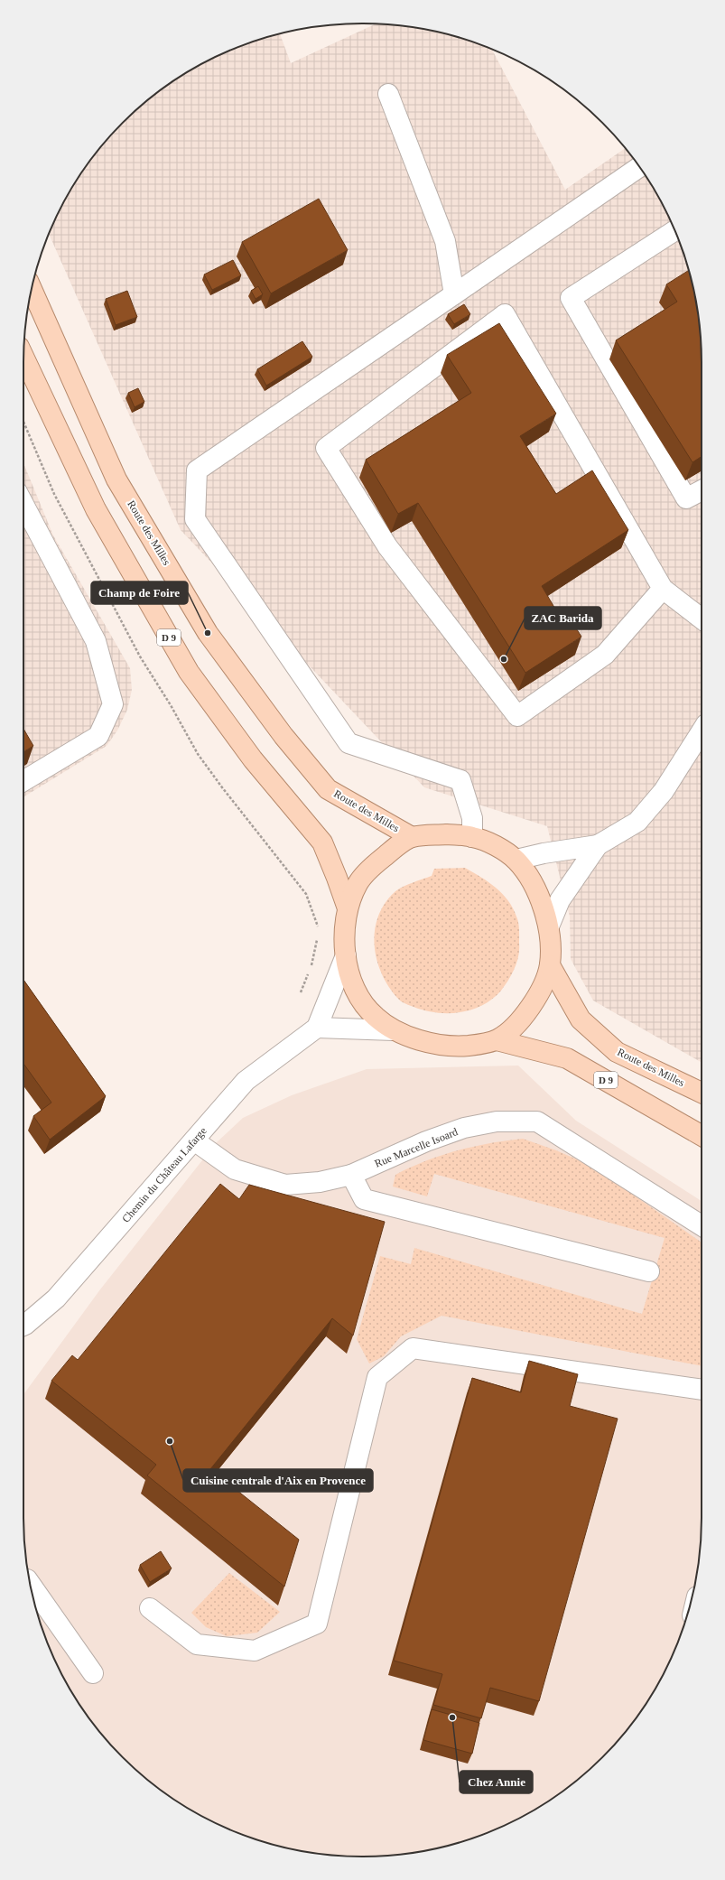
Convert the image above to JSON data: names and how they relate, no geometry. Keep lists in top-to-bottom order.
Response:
{
  "streets": {
    "main road": ["Route des Milles", "D 9"],
    "street": ["Rue Marcelle Isoard", "Chemin du Château Lafarge"]
  },
  "crossings": [
    ["Rue Marcelle Isoard", "Chemin du Château Lafarge"]
  ],
  "places": [
    "Champ de Foire",
    "ZAC Barida",
    "Cuisine centrale d'Aix en Provence",
    "Chez Annie"
  ]
}
